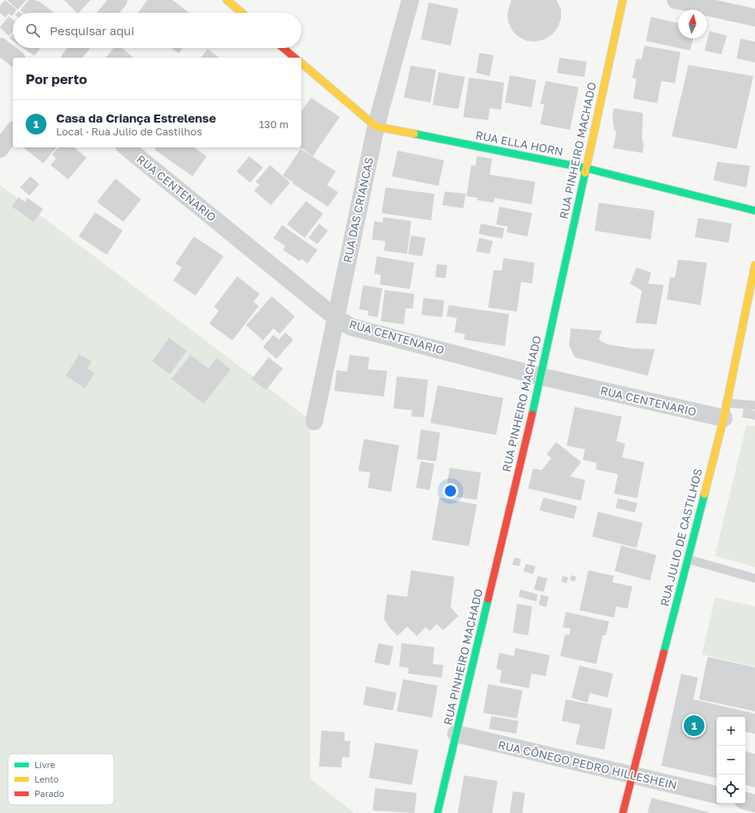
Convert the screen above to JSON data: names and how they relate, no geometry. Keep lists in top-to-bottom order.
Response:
{
  "streets": {
    "street": [
      "RUA ELLA HORN",
      "RUA PINHEIRO MACHADO",
      "RUA CENTENARIO",
      "RUA DAS CRIANCAS",
      "RUA JULIO DE CASTILHOS",
      "RUA CÔNEGO PEDRO HILLESHEIN"
    ]
  },
  "crossings": [
    ["RUA ELLA HORN", "RUA PINHEIRO MACHADO"],
    ["RUA ELLA HORN", "RUA DAS CRIANCAS"],
    ["RUA PINHEIRO MACHADO", "RUA CENTENARIO"],
    ["RUA PINHEIRO MACHADO", "RUA CÔNEGO PEDRO HILLESHEIN"],
    ["RUA CENTENARIO", "RUA DAS CRIANCAS"],
    ["RUA CENTENARIO", "RUA JULIO DE CASTILHOS"],
    ["RUA JULIO DE CASTILHOS", "RUA CÔNEGO PEDRO HILLESHEIN"]
  ],
  "legend": ["Livre", "Lento", "Parado"],
  "north": "top",
  "page": {
    "search": "Pesquisar aqui",
    "heading": "Por perto",
    "list": [
      {
        "mark": "1",
        "name": "Casa da Criança Estrelense",
        "note": "Local · Rua Julio de Castilhos",
        "value": "130 m"
      }
    ],
    "pins": "1",
    "map_buttons": ["+", "−"]
  }
}
